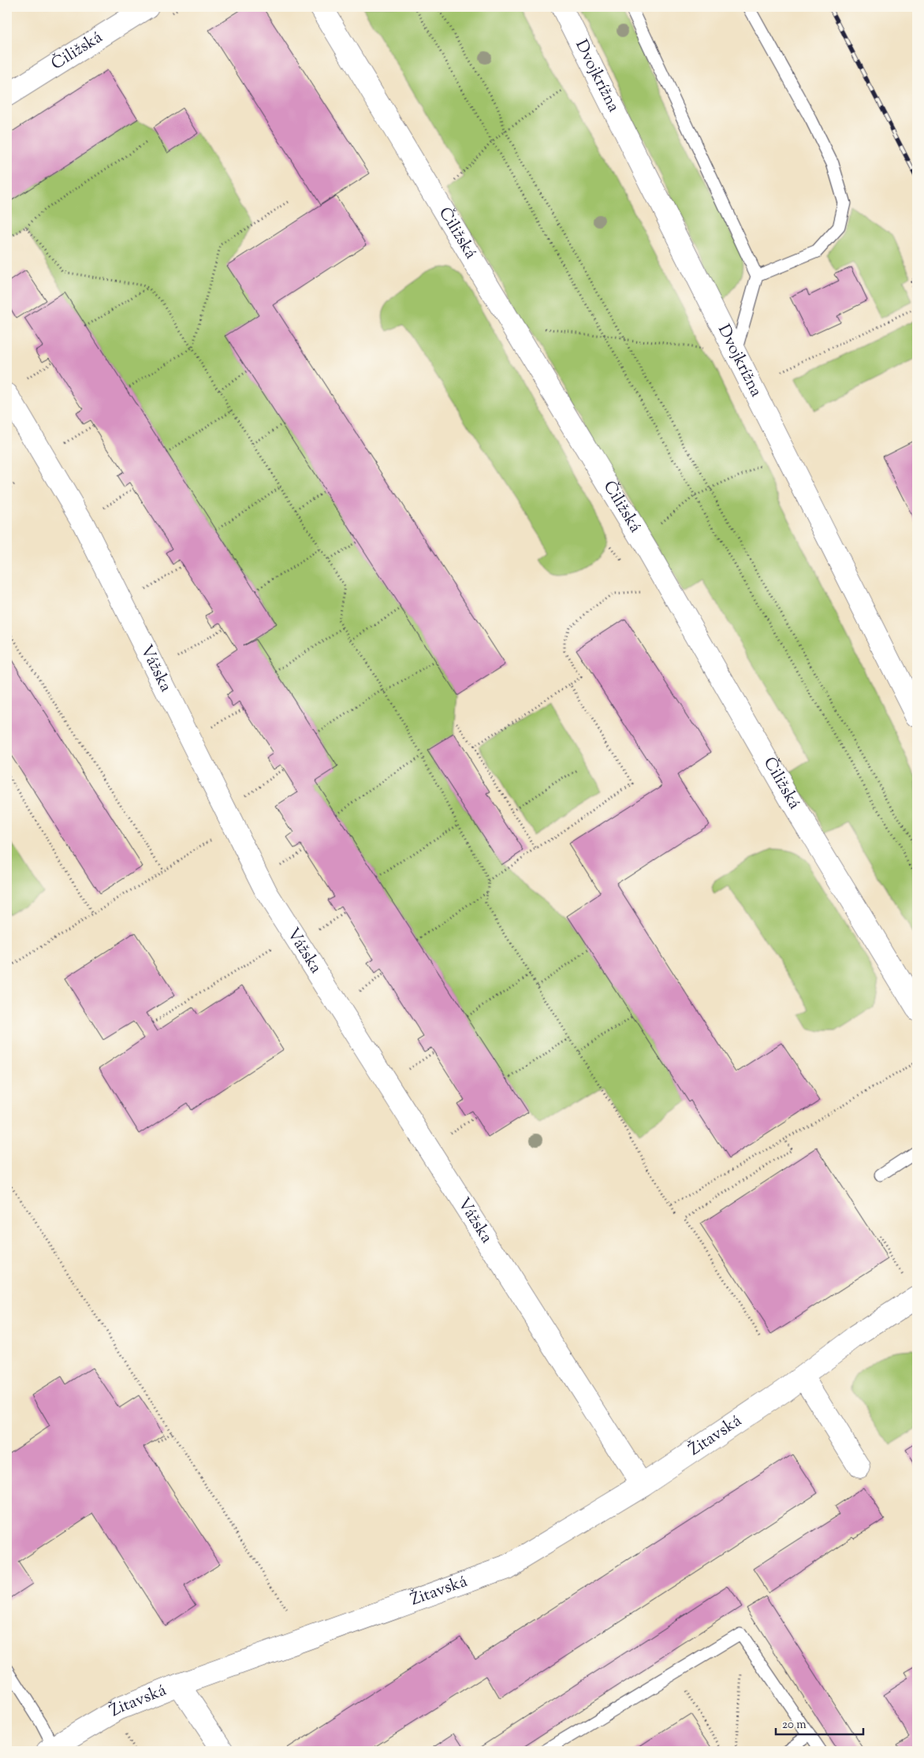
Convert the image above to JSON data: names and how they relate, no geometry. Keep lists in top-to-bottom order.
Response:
{
  "streets": {
    "street": [
      "Čiližská",
      "Dvojkrížna",
      "Vážska",
      "Žitavská"
    ]
  },
  "crossings": [
    ["Vážska", "Žitavská"]
  ],
  "scale_bar": "20 m"
}
